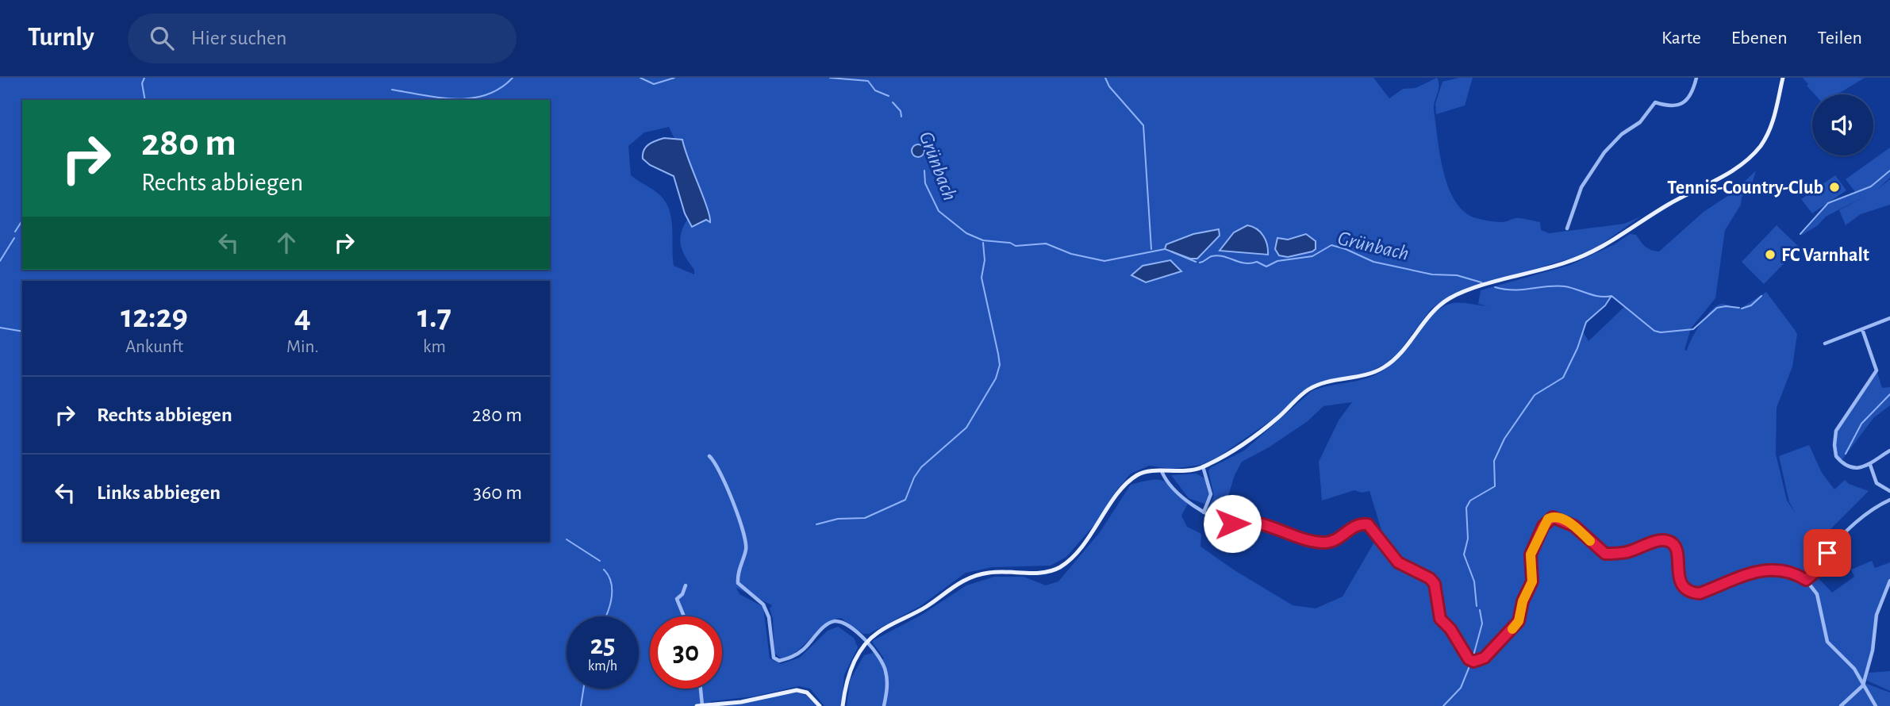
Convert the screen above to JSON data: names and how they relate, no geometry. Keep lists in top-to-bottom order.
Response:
{
  "water": ["Grünbach"],
  "places": ["Tennis-Country-Club", "FC Varnhalt"],
  "page": {
    "header": "Turnly",
    "search": "Hier suchen",
    "nav": ["Karte", "Ebenen", "Teilen"],
    "turn": ["280 m", "Rechts abbiegen"],
    "eta": [
      "12:29",
      "Ankunft",
      "4",
      "Min.",
      "1.7",
      "km"
    ],
    "list": [
      {
        "name": "Rechts abbiegen",
        "value": "280 m"
      },
      {
        "name": "Links abbiegen",
        "value": "360 m"
      }
    ],
    "speed": "25 km/h",
    "limit": "30"
  }
}
